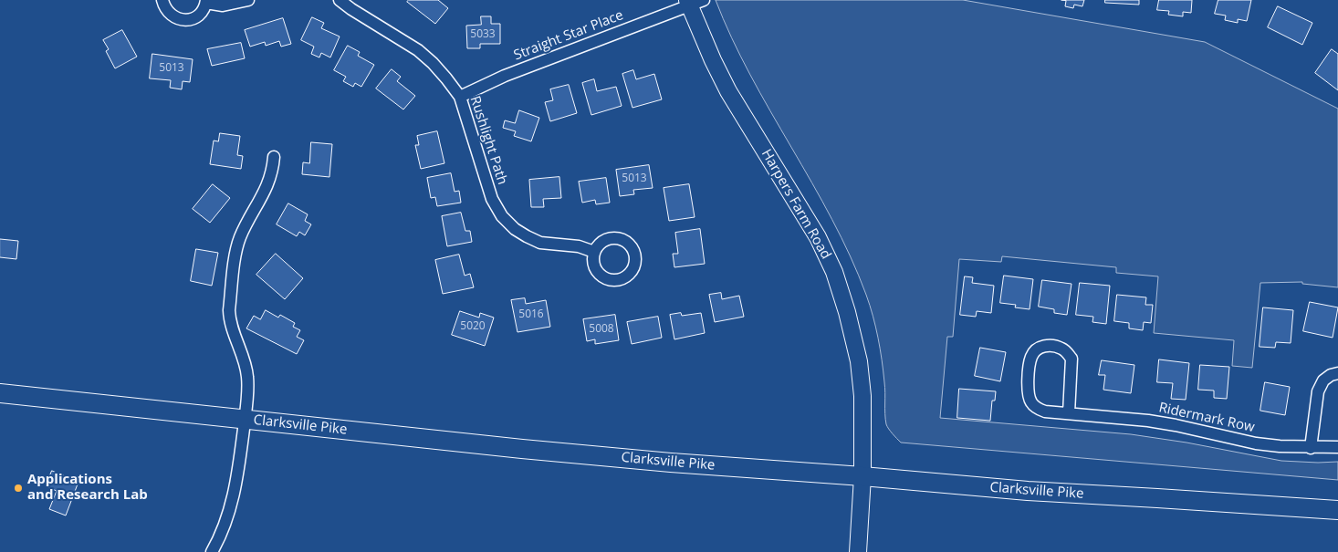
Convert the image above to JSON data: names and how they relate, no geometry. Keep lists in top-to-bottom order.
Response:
{
  "streets": {
    "main road": ["Harpers Farm Road", "Clarksville Pike"],
    "street": ["Straight Star Place", "Rushlight Path", "Ridermark Row"]
  },
  "crossings": [
    ["Straight Star Place", "Rushlight Path"],
    ["Straight Star Place", "Harpers Farm Road"],
    ["Harpers Farm Road", "Clarksville Pike"]
  ],
  "places": ["Applications and Research Lab"],
  "house_numbers": [
    "5033",
    "5013",
    "5013",
    "5016",
    "5020",
    "5008"
  ]
}
